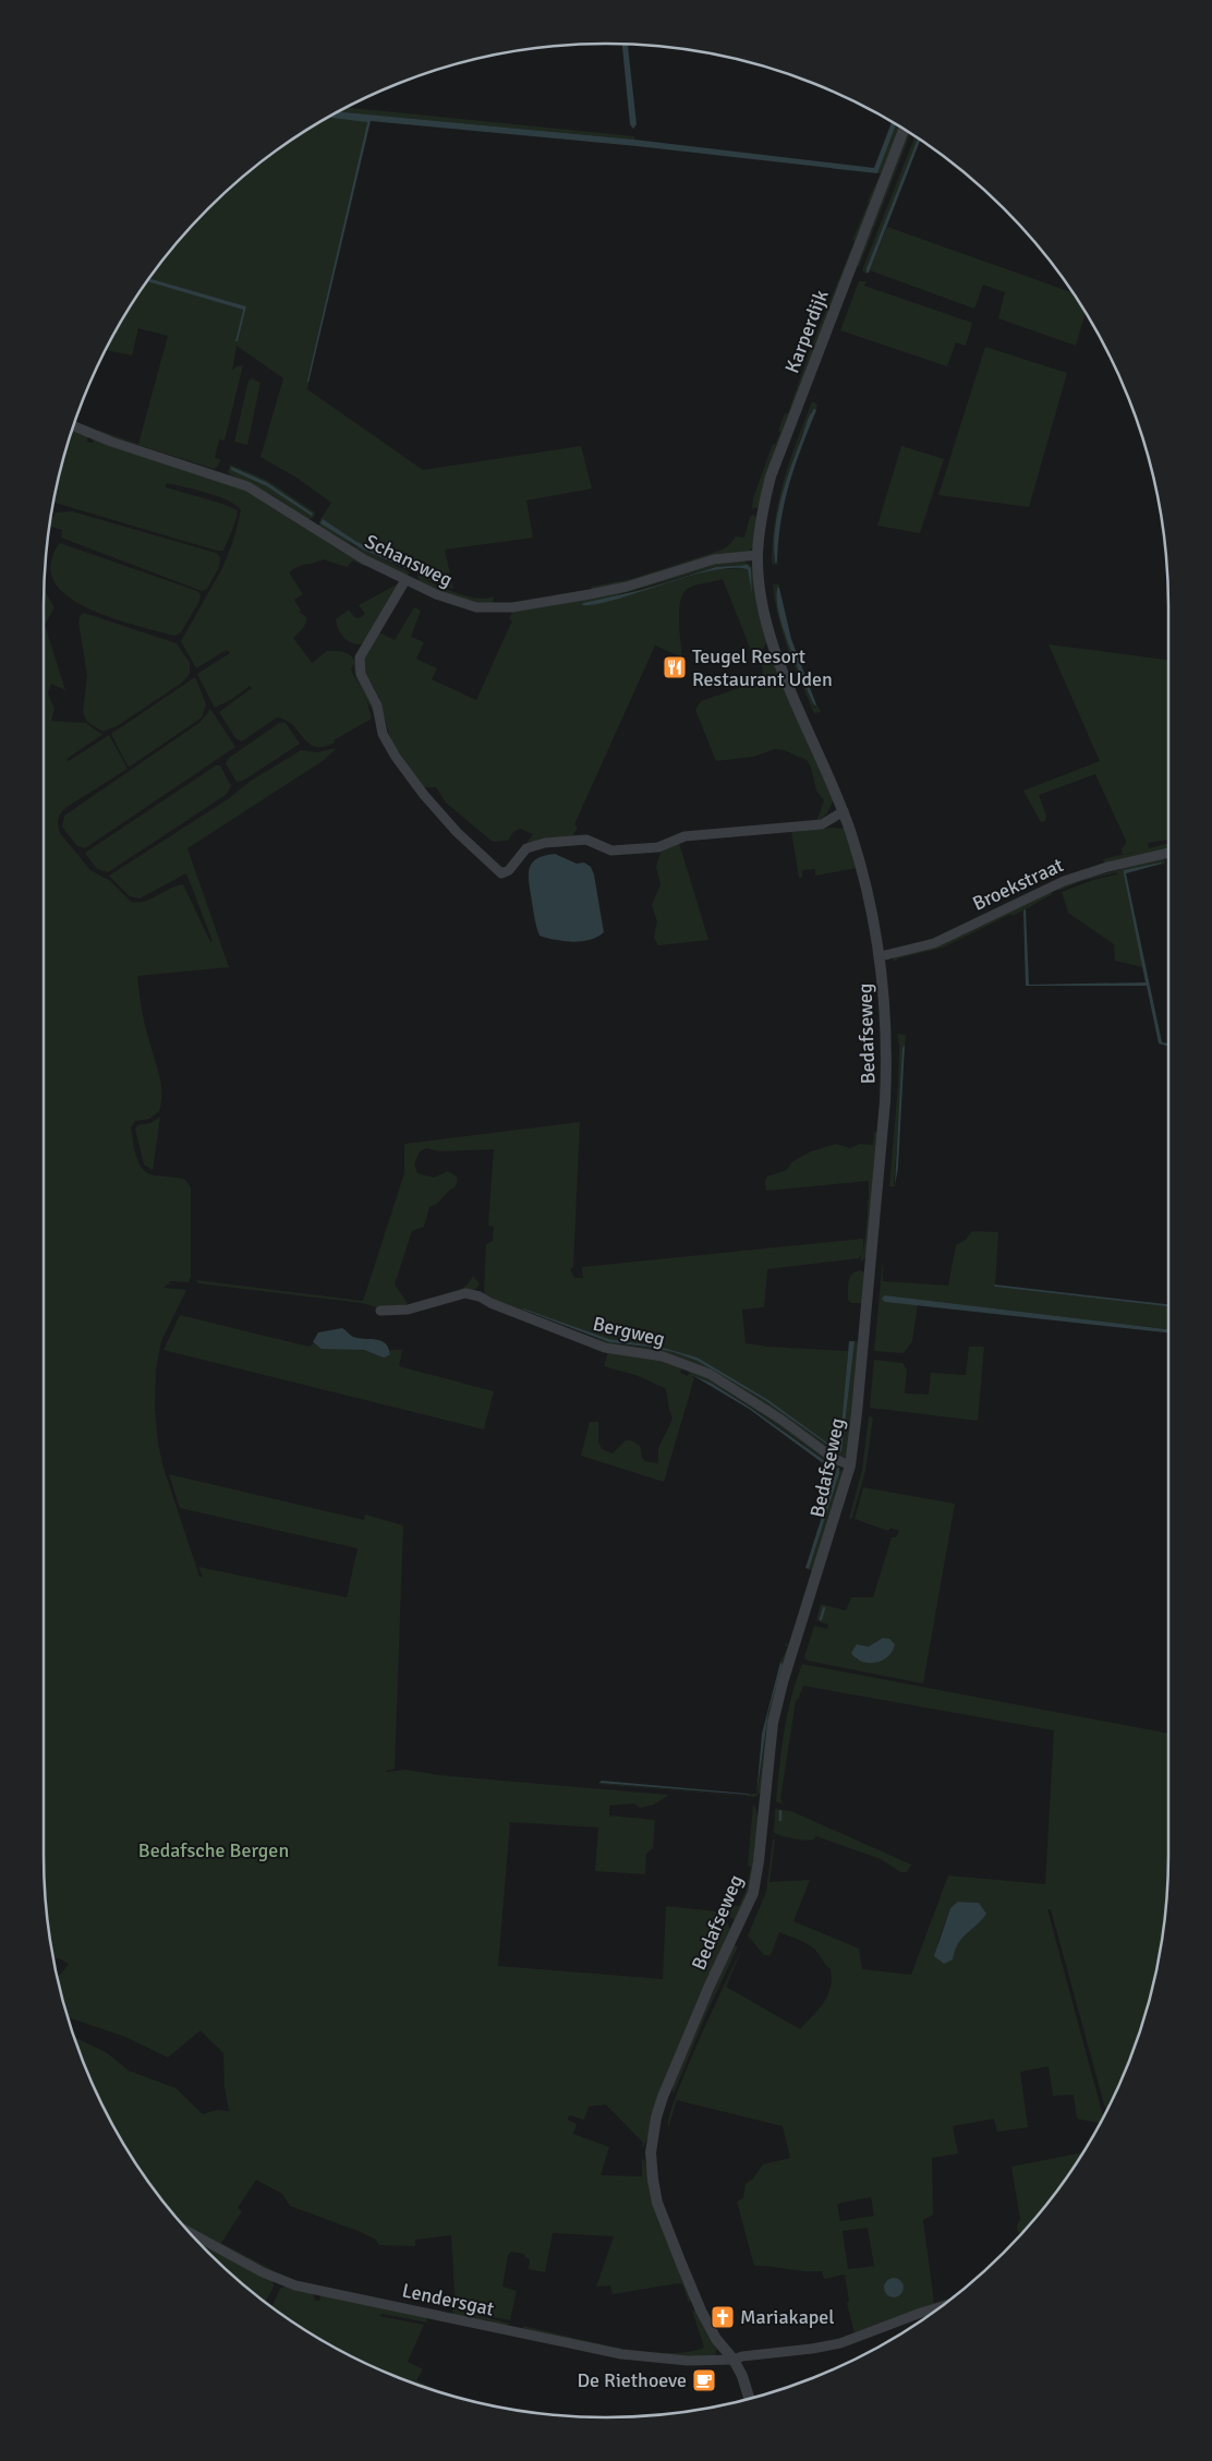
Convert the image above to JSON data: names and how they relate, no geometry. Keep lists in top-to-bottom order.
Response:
{
  "streets": {
    "street": [
      "Karperdijk",
      "Schansweg",
      "Broekstraat",
      "Bedafseweg",
      "Bergweg",
      "Lendersgat"
    ]
  },
  "crossings": [
    ["Karperdijk", "Schansweg"],
    ["Karperdijk", "Bedafseweg"],
    ["Schansweg", "Bedafseweg"],
    ["Broekstraat", "Bedafseweg"],
    ["Bedafseweg", "Bergweg"],
    ["Bedafseweg", "Lendersgat"]
  ],
  "parks": ["Bedafsche Bergen"],
  "places": {
    "restaurant": ["Teugel Resort Restaurant Uden"],
    "church": ["Mariakapel"],
    "cafe": ["De Riethoeve"]
  }
}
